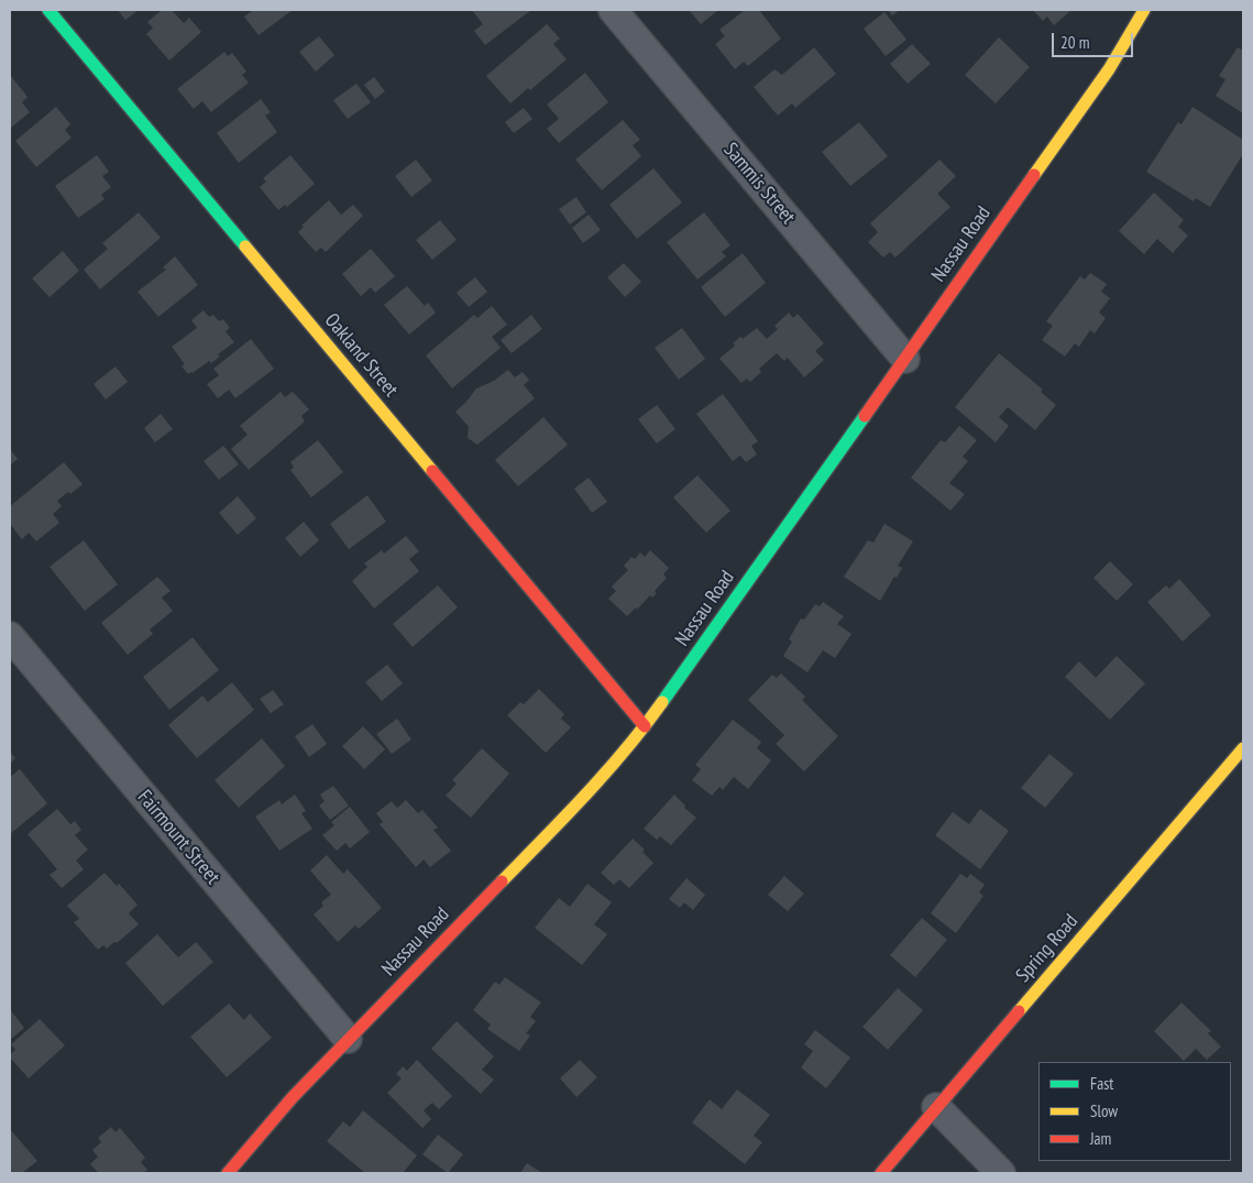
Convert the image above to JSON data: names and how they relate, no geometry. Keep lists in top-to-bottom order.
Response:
{
  "streets": {
    "street": [
      "Sammis Street",
      "Nassau Road",
      "Oakland Street",
      "Fairmount Street",
      "Spring Road"
    ]
  },
  "crossings": [
    ["Sammis Street", "Nassau Road"],
    ["Nassau Road", "Oakland Street"],
    ["Nassau Road", "Fairmount Street"]
  ],
  "legend": ["Fast", "Slow", "Jam"],
  "scale_bar": "20 m"
}
